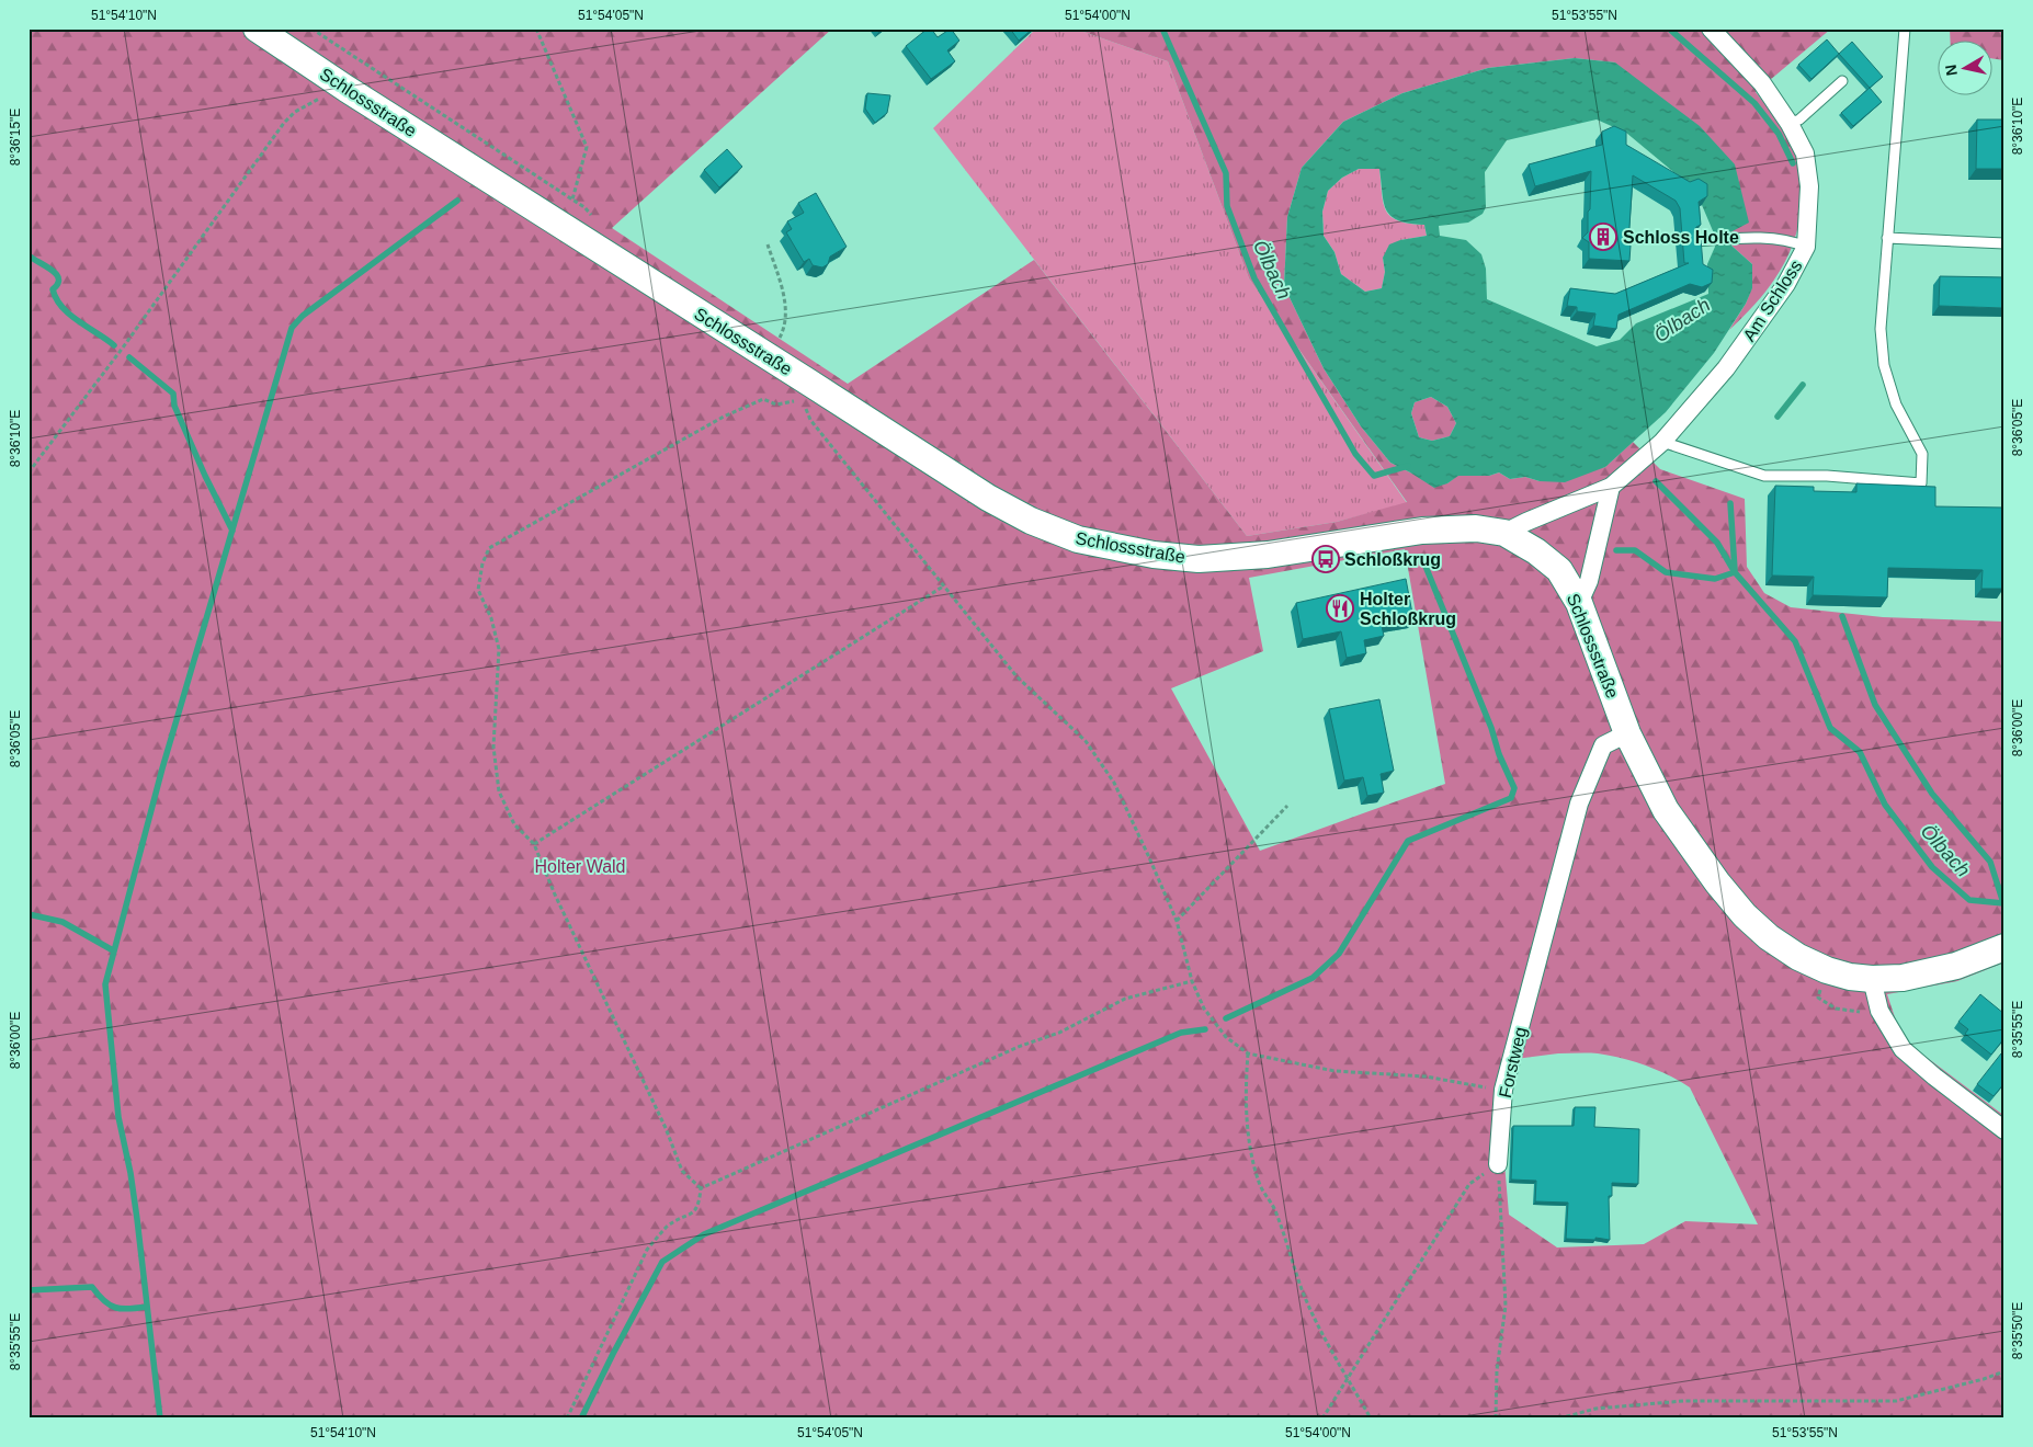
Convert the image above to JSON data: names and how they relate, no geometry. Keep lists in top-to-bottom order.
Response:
{
  "streets": {
    "main road": ["Schlossstraße"],
    "street": ["Am Schloss", "Forstweg"]
  },
  "crossings": [
    ["Schlossstraße", "Am Schloss"],
    ["Schlossstraße", "Forstweg"]
  ],
  "water": ["Ölbach"],
  "parks": ["Holter Wald"],
  "places": {
    "building": ["Schloss Holte"],
    "bus stop": ["Schloßkrug"],
    "restaurant": ["Holter Schloßkrug"]
  },
  "north": "left",
  "coordinates": [
    "51°54'10\"N",
    "51°54'05\"N",
    "51°54'00\"N",
    "51°53'55\"N",
    "8°36'10\"E",
    "8°36'15\"E",
    "8°36'05\"E",
    "8°36'00\"E",
    "8°35'55\"E",
    "8°35'50\"E"
  ]
}
